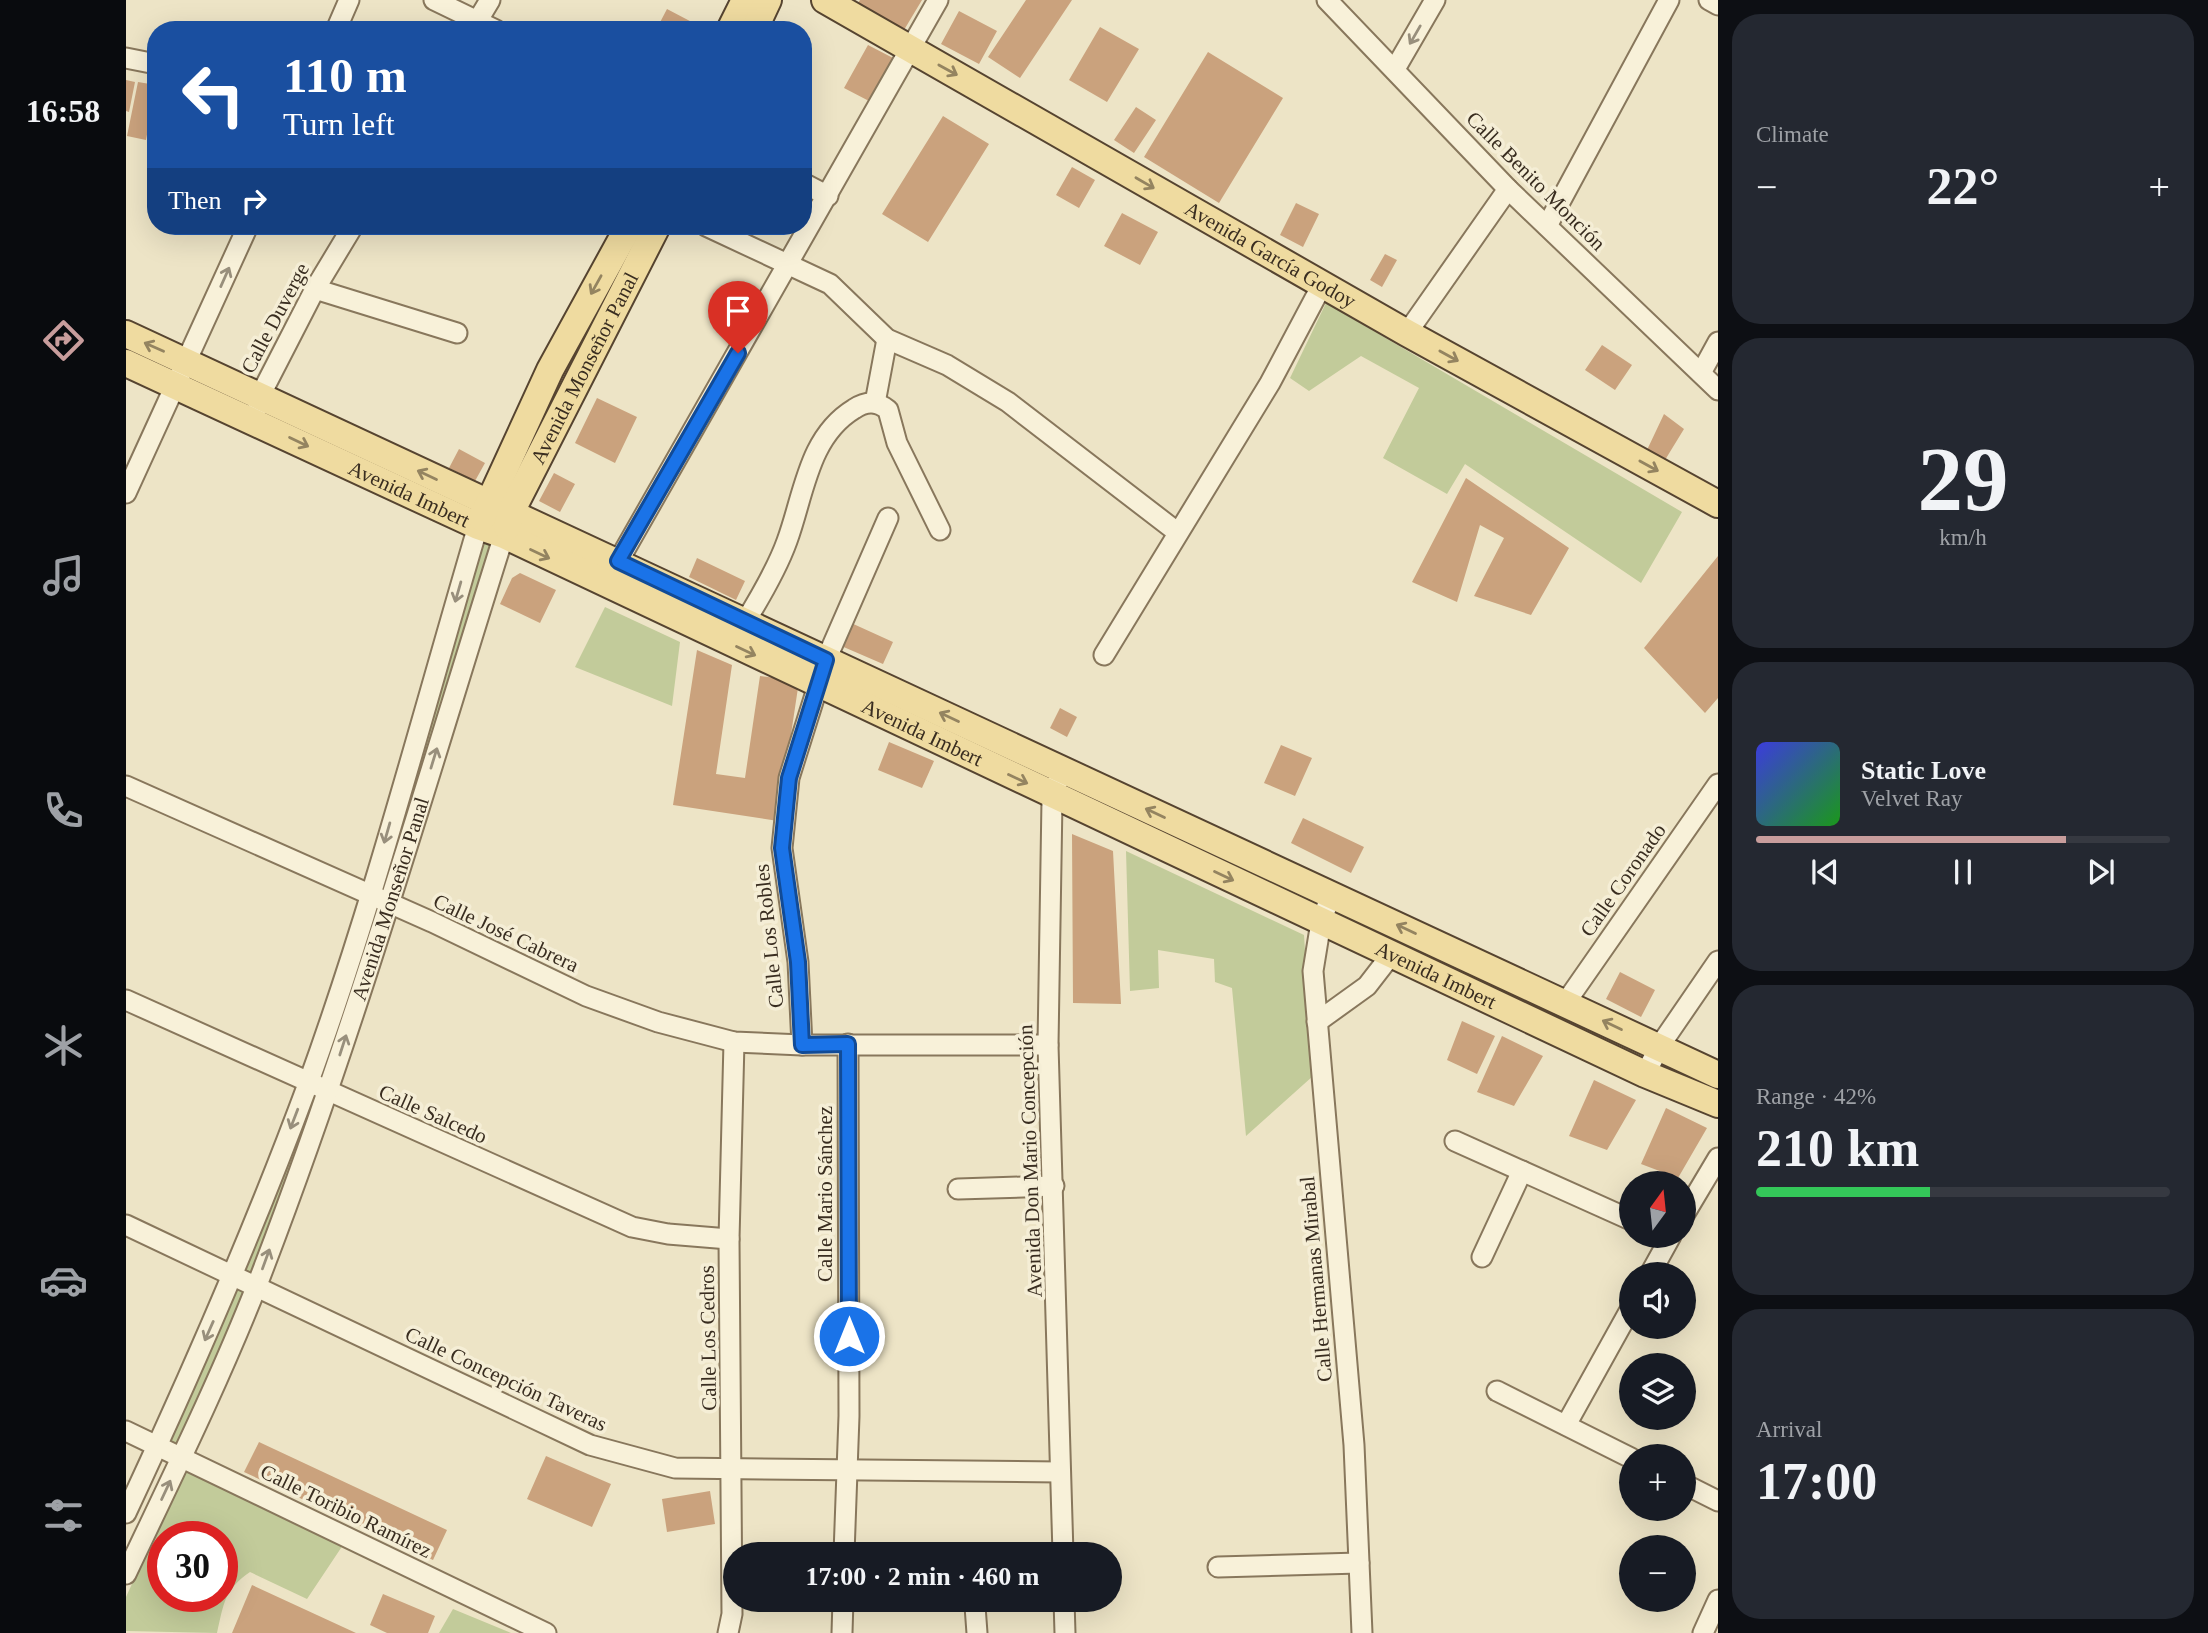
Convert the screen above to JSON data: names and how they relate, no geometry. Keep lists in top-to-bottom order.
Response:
{
  "streets": {
    "main road": ["Avenida García Godoy", "Avenida Monseñor Panal", "Avenida Imbert"],
    "street": [
      "Calle Benito Monción",
      "Calle Duverge",
      "Calle Coronado",
      "Calle José Cabrera",
      "Calle Los Robles",
      "Calle Salcedo",
      "Avenida Don Mario Concepción",
      "Calle Mario Sánchez",
      "Calle Hermanas Mirabal",
      "Calle Los Cedros",
      "Calle Concepción Taveras",
      "Calle Toribio Ramírez"
    ]
  },
  "crossings": [
    ["Calle Duverge", "Avenida Imbert"],
    ["Avenida Monseñor Panal", "Avenida Imbert"],
    ["Avenida Monseñor Panal", "Calle José Cabrera"],
    ["Avenida Monseñor Panal", "Calle Salcedo"],
    ["Avenida Monseñor Panal", "Calle Concepción Taveras"],
    ["Avenida Monseñor Panal", "Calle Toribio Ramírez"],
    ["Avenida Imbert", "Calle Coronado"],
    ["Avenida Imbert", "Calle Los Robles"],
    ["Avenida Imbert", "Avenida Don Mario Concepción"],
    ["Avenida Imbert", "Calle Hermanas Mirabal"],
    ["Calle José Cabrera", "Calle Los Robles"],
    ["Calle José Cabrera", "Avenida Don Mario Concepción"],
    ["Calle José Cabrera", "Calle Mario Sánchez"],
    ["Calle José Cabrera", "Calle Los Cedros"],
    ["Calle Salcedo", "Calle Los Cedros"],
    ["Avenida Don Mario Concepción", "Calle Concepción Taveras"],
    ["Calle Mario Sánchez", "Calle Concepción Taveras"],
    ["Calle Los Cedros", "Calle Concepción Taveras"]
  ],
  "one_way": ["Avenida García Godoy"],
  "north": "top",
  "page": {
    "tabs": "16:58",
    "tile": [
      "Climate",
      ["29", "km/h"],
      ["Range · 42%", "210 km"],
      ["Arrival", "17:00"]
    ],
    "turn": ["110 m", "Turn left"],
    "heat": ["−", "22°", "+"],
    "then": "Then",
    "song": ["Static Love", "Velvet Ray"],
    "map_buttons": ["+", "−"],
    "limit": "30",
    "trip": "17:00 · 2 min · 460 m"
  }
}
